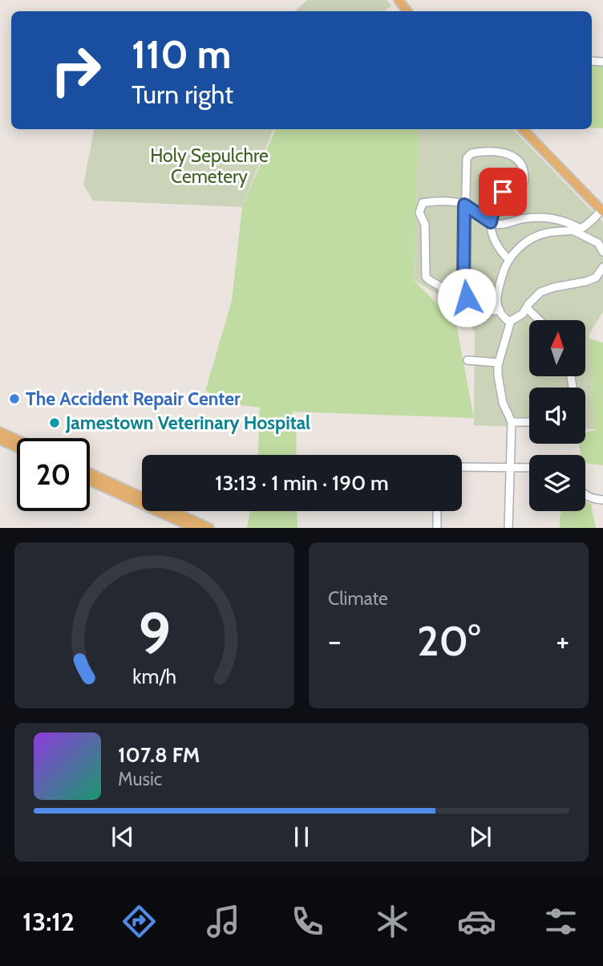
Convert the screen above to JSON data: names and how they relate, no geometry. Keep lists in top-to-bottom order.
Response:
{
  "parks": ["Holy Sepulchre Cemetery"],
  "places": ["The Accident Repair Center", "Jamestown Veterinary Hospital"],
  "north": "top",
  "page": {
    "turn": ["110 m", "Turn right"],
    "limit": "20",
    "trip": "13:13 · 1 min · 190 m",
    "tile": "Climate",
    "heat": ["−", "20°", "+"],
    "song": ["107.8 FM", "Music"],
    "tabs": "13:12",
    "gauge": ["9", "km/h"]
  }
}
